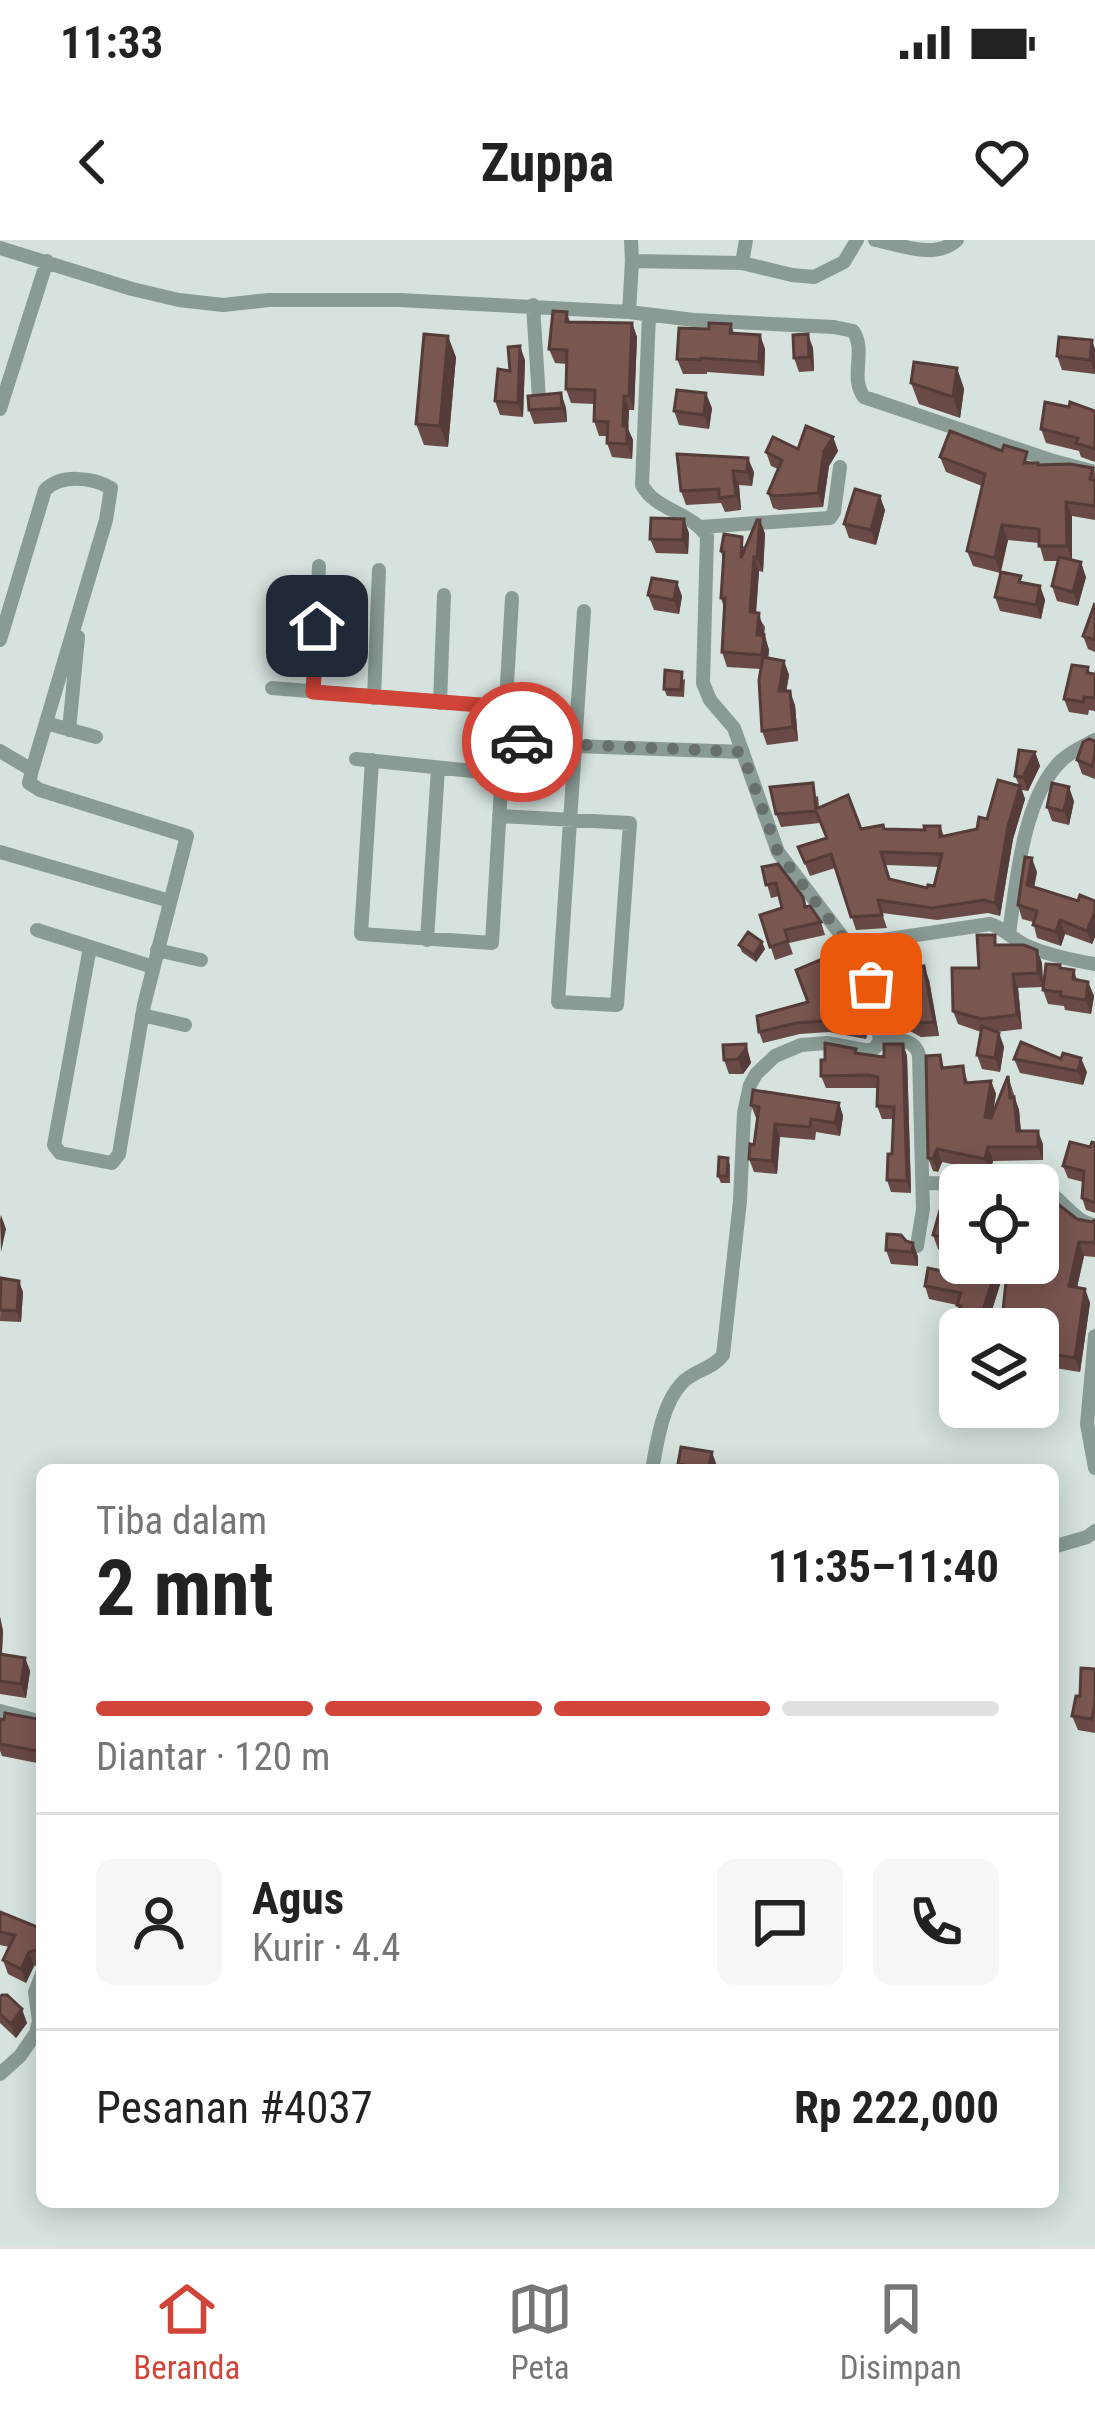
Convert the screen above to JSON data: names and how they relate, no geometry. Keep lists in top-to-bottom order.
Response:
{
  "page": {
    "status": "11:33",
    "header": "Zuppa",
    "heading": ["2 mnt", "Tiba dalam", "11:35–11:40"],
    "panel": [
      "Agus",
      "Kurir · 4.4",
      "Pesanan #4037",
      "Rp 222,000"
    ],
    "bar": "Diantar · 120 m",
    "tabs": ["Beranda", "Peta", "Disimpan"]
  }
}
